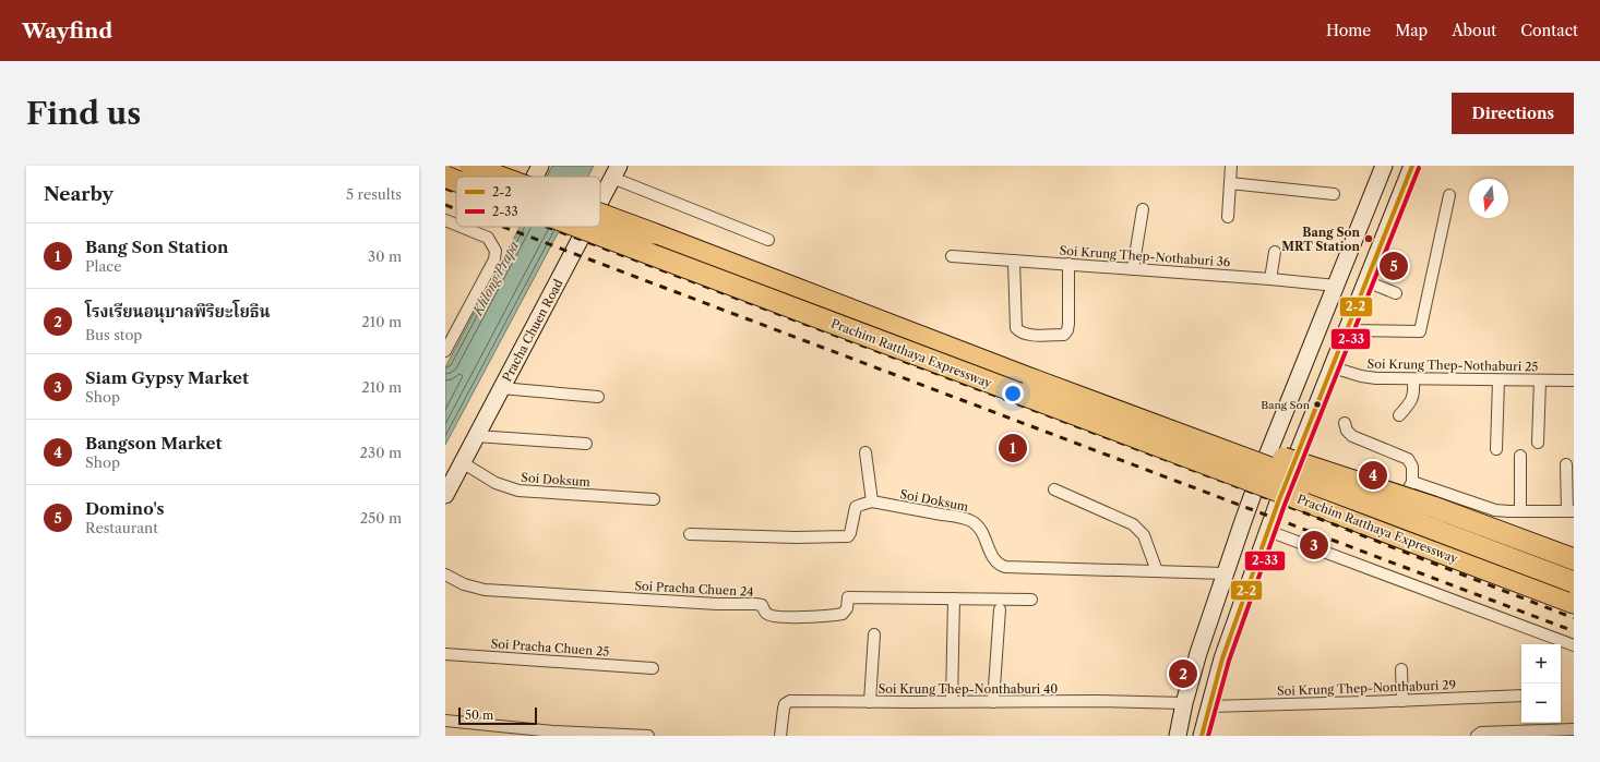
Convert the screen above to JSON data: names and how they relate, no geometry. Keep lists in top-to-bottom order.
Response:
{
  "streets": {
    "highway": ["Prachim Ratthaya Expressway"],
    "main road": ["Pracha Chuen Road"],
    "street": [
      "Soi Krung Thep-Nothaburi 36",
      "Soi Krung Thep-Nothaburi 25",
      "Soi Doksum",
      "Soi Pracha Chuen 24",
      "Soi Pracha Chuen 25",
      "Soi Krung Thep-Nonthaburi 29",
      "Soi Krung Thep-Nonthaburi 40"
    ]
  },
  "crossings": [
    ["Pracha Chuen Road", "Soi Doksum"]
  ],
  "water": ["Khlong Prapa"],
  "places": ["Bang Son MRT Station", "Bang Son"],
  "lines": ["transit line 2-2", "transit line 2-33"],
  "legend": ["2-2", "2-33"],
  "scale_bar": "50 m",
  "north": "bottom",
  "page": {
    "header": "Wayfind",
    "nav": [
      "Home",
      "Map",
      "About",
      "Contact"
    ],
    "buttons": "Directions",
    "title": "Find us",
    "heading": ["Nearby", "5 results"],
    "list": [
      {
        "mark": "1",
        "name": "Bang Son Station",
        "note": "Place",
        "value": "30 m"
      },
      {
        "mark": "2",
        "name": "โรงเรียนอนุบาลพิริยะโยธิน",
        "note": "Bus stop",
        "value": "210 m"
      },
      {
        "mark": "3",
        "name": "Siam Gypsy Market",
        "note": "Shop",
        "value": "210 m"
      },
      {
        "mark": "4",
        "name": "Bangson Market",
        "note": "Shop",
        "value": "230 m"
      },
      {
        "mark": "5",
        "name": "Domino's",
        "note": "Restaurant",
        "value": "250 m"
      }
    ],
    "pins": [
      "5",
      "1",
      "4",
      "3",
      "2"
    ],
    "map_buttons": ["+", "−"],
    "scale": "50 m"
  }
}
